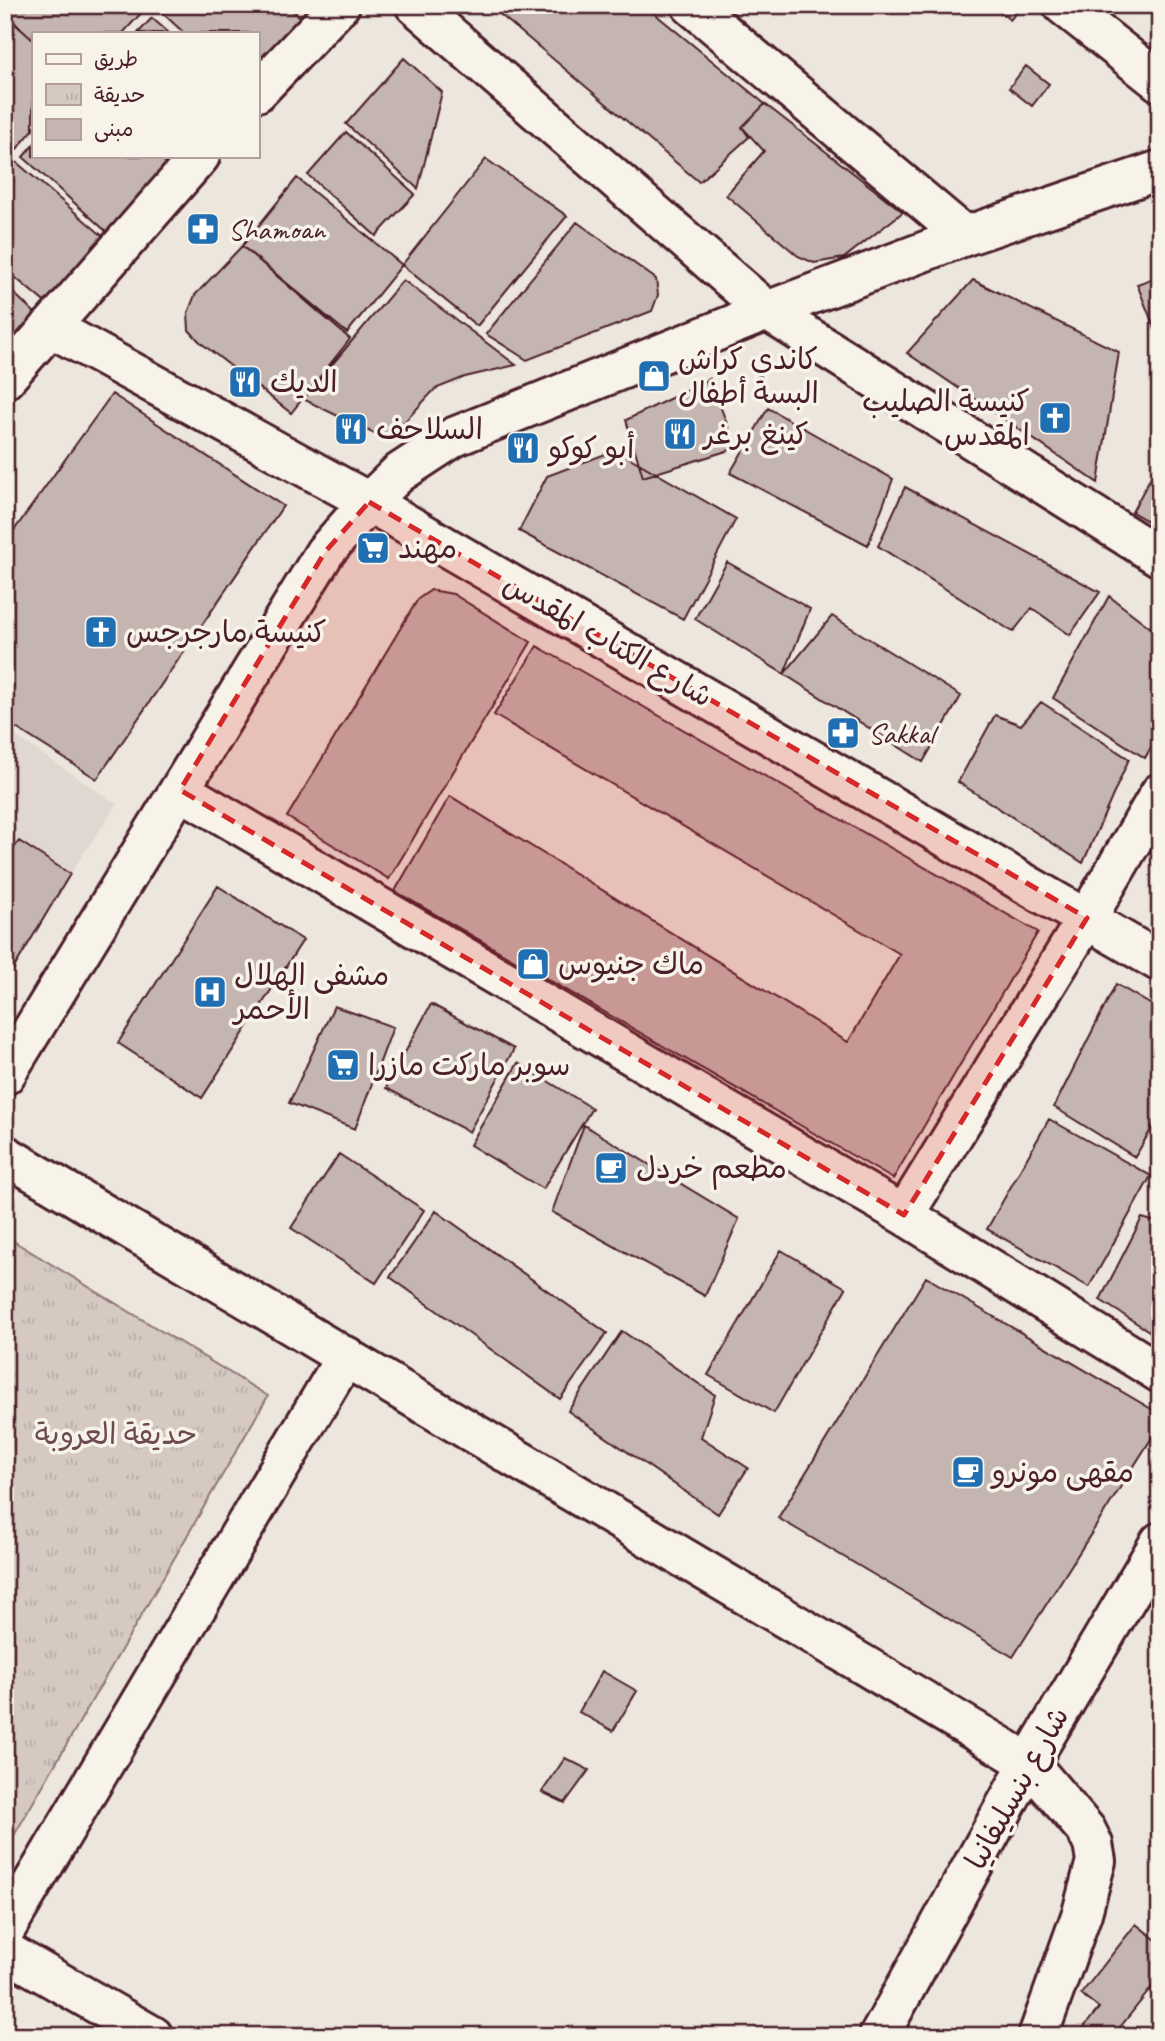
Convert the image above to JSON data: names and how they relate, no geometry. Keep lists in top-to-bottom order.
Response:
{
  "streets": {
    "street": ["شارع الكتاب المقدس", "شارع بنسليفانيا"]
  },
  "parks": ["حديقة العروبة"],
  "places": {
    "pharmacy": ["Shamoan", "Sakkal"],
    "shop": ["كاندي كراش البسة أطفال", "ماك جنيوس"],
    "restaurant": [
      "الديك",
      "السلاحف",
      "كينغ برغر",
      "أبو كوكو"
    ],
    "church": ["كنيسة الصليب المقدس", "كنيسة مارجرجس"],
    "supermarket": ["مهند", "سوبر ماركت مازرا"],
    "hospital": ["مشفى الهلال الأحمر"],
    "cafe": ["مطعم خردل", "مقهى مونرو"]
  },
  "legend": ["طريق", "حديقة", "مبنى"]
}
